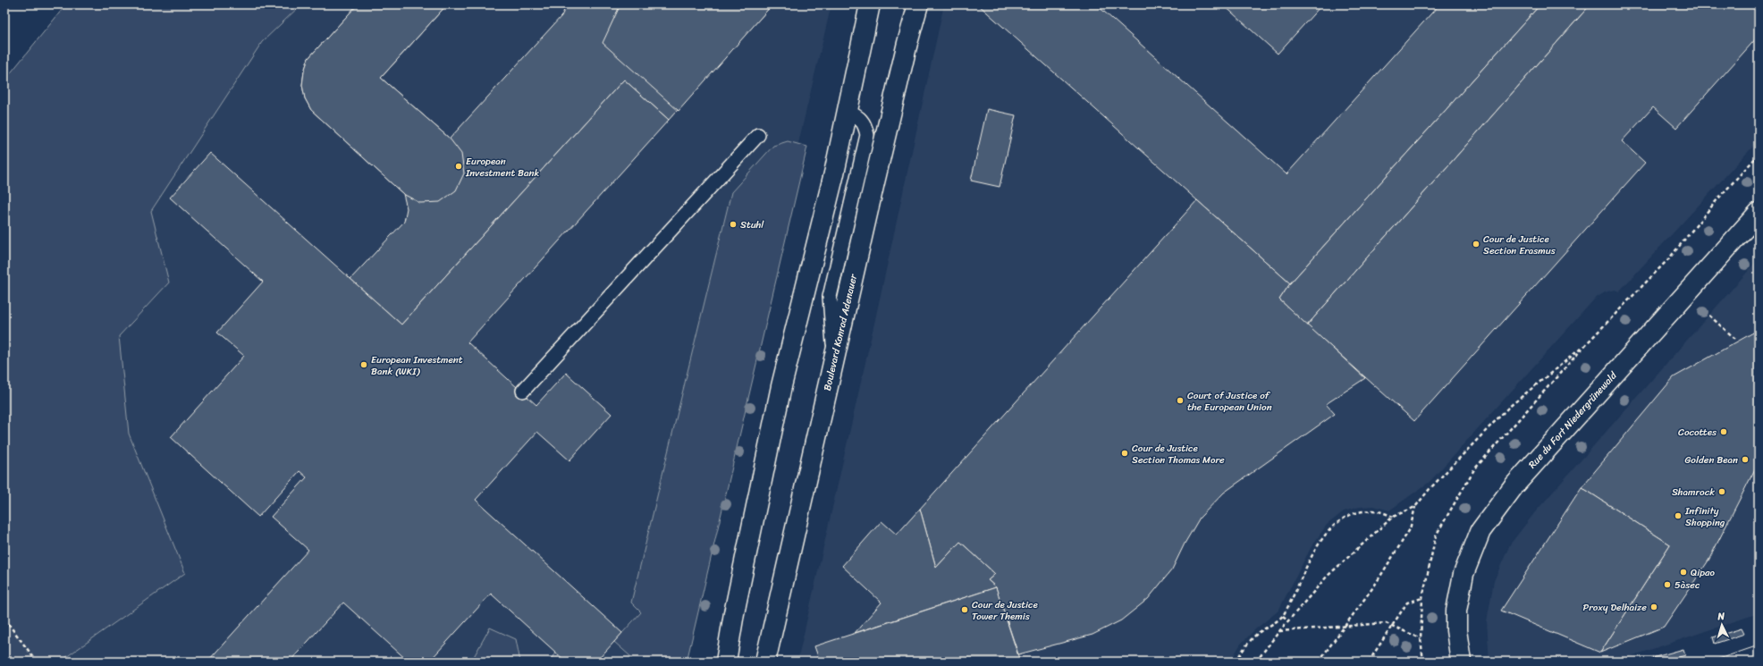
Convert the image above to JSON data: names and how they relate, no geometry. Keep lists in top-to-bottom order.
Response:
{
  "streets": {
    "main road": ["Boulevard Konrad Adenauer", "Rue du Fort Niedergrünewald"]
  },
  "places": [
    "European Investment Bank",
    "Stuhl",
    "Cour de Justice Section Erasmus",
    "European Investment Bank (WKI)",
    "Court of Justice of the European Union",
    "Cocottes",
    "Cour de Justice Section Thomas More",
    "Golden Bean",
    "Shamrock",
    "Infinity Shopping",
    "Qipao",
    "5àsec",
    "Proxy Delhaize",
    "Cour de Justice Tower Themis"
  ],
  "north": "top"
}
